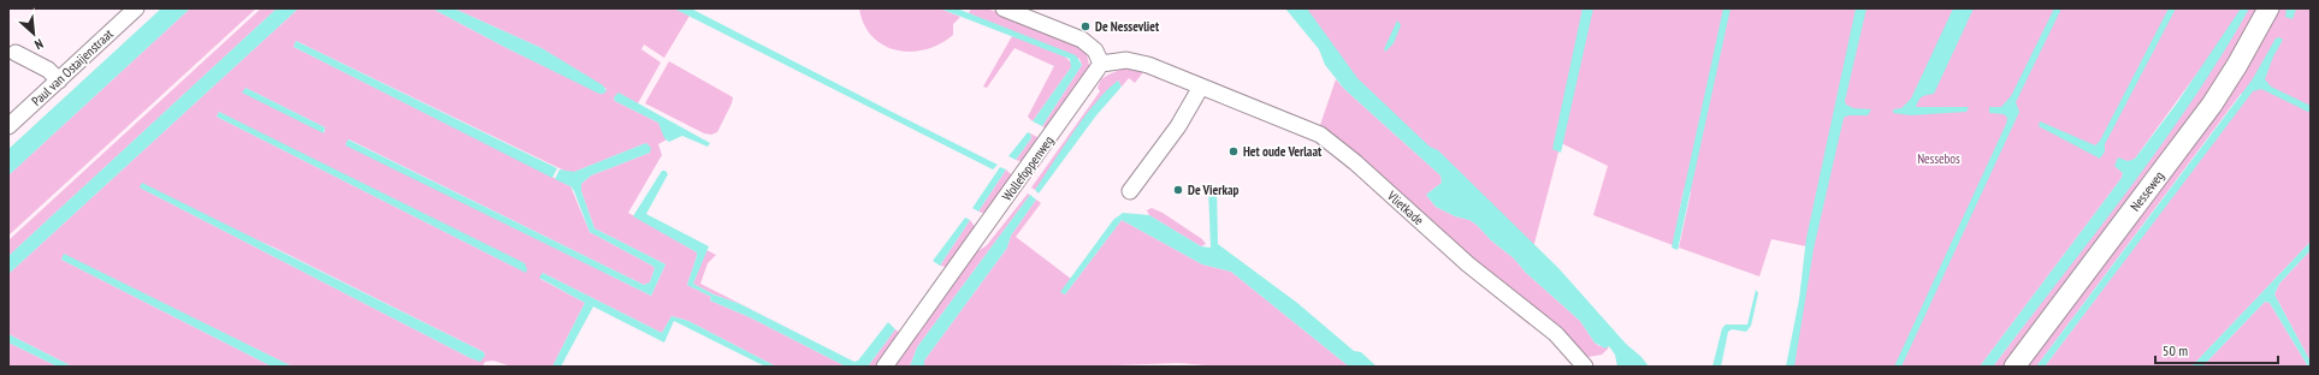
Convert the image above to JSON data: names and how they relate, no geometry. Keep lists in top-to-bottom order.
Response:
{
  "streets": {
    "street": [
      "Paul van Ostaijenstraat",
      "Wollefoppenweg",
      "Nesseweg",
      "Vlietkade"
    ]
  },
  "crossings": [
    ["Wollefoppenweg", "Vlietkade"]
  ],
  "parks": ["Nessebos"],
  "places": ["De Nessevliet", "Het oude Verlaat", "De Vierkap"],
  "scale_bar": "50 m",
  "north": "bottom right"
}
